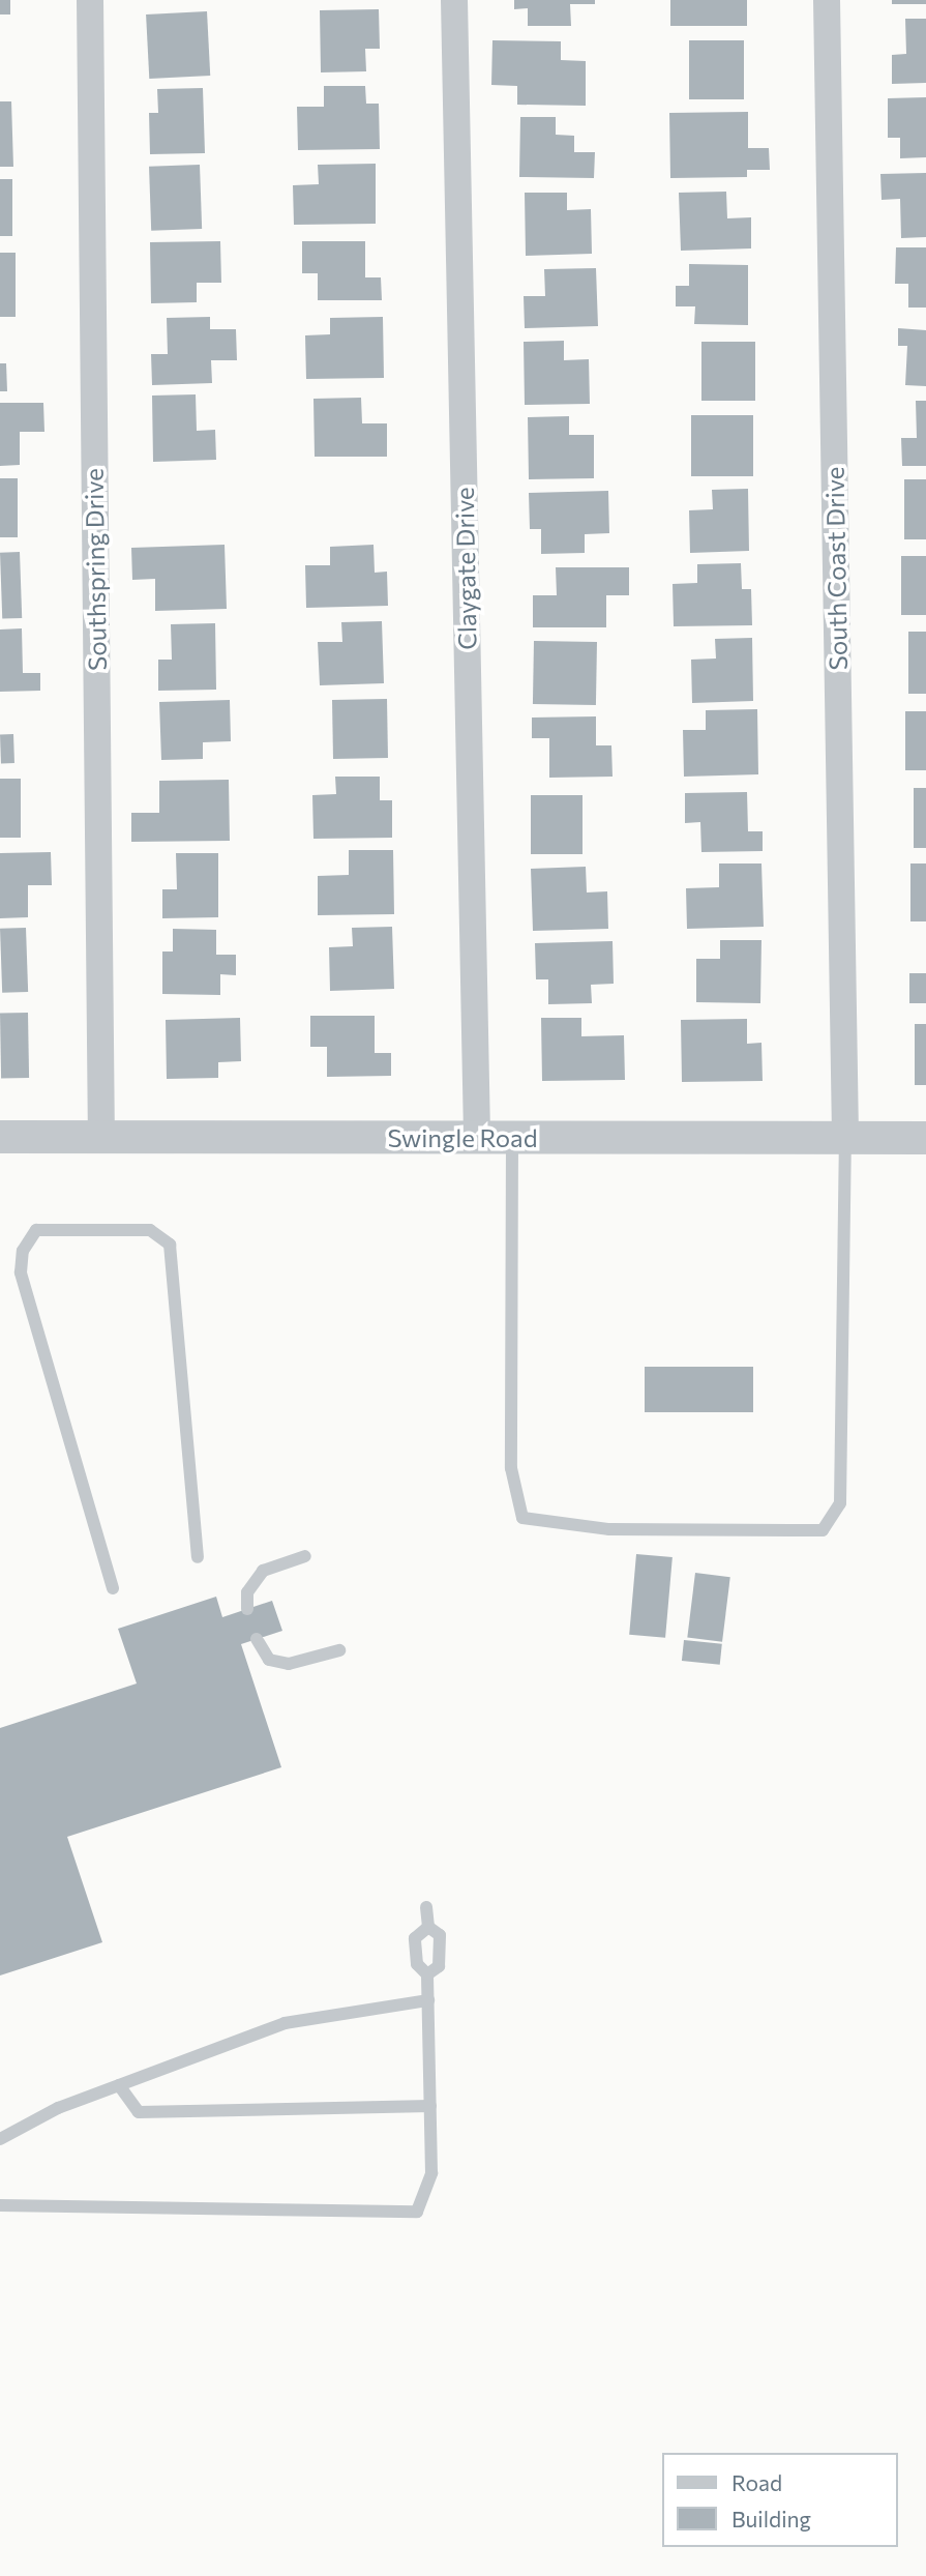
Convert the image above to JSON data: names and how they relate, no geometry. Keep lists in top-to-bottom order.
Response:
{
  "streets": {
    "street": [
      "Claygate Drive",
      "South Coast Drive",
      "Southspring Drive",
      "Swingle Road"
    ]
  },
  "crossings": [
    ["Claygate Drive", "Swingle Road"],
    ["South Coast Drive", "Swingle Road"],
    ["Southspring Drive", "Swingle Road"]
  ],
  "legend": ["Road", "Building"]
}
